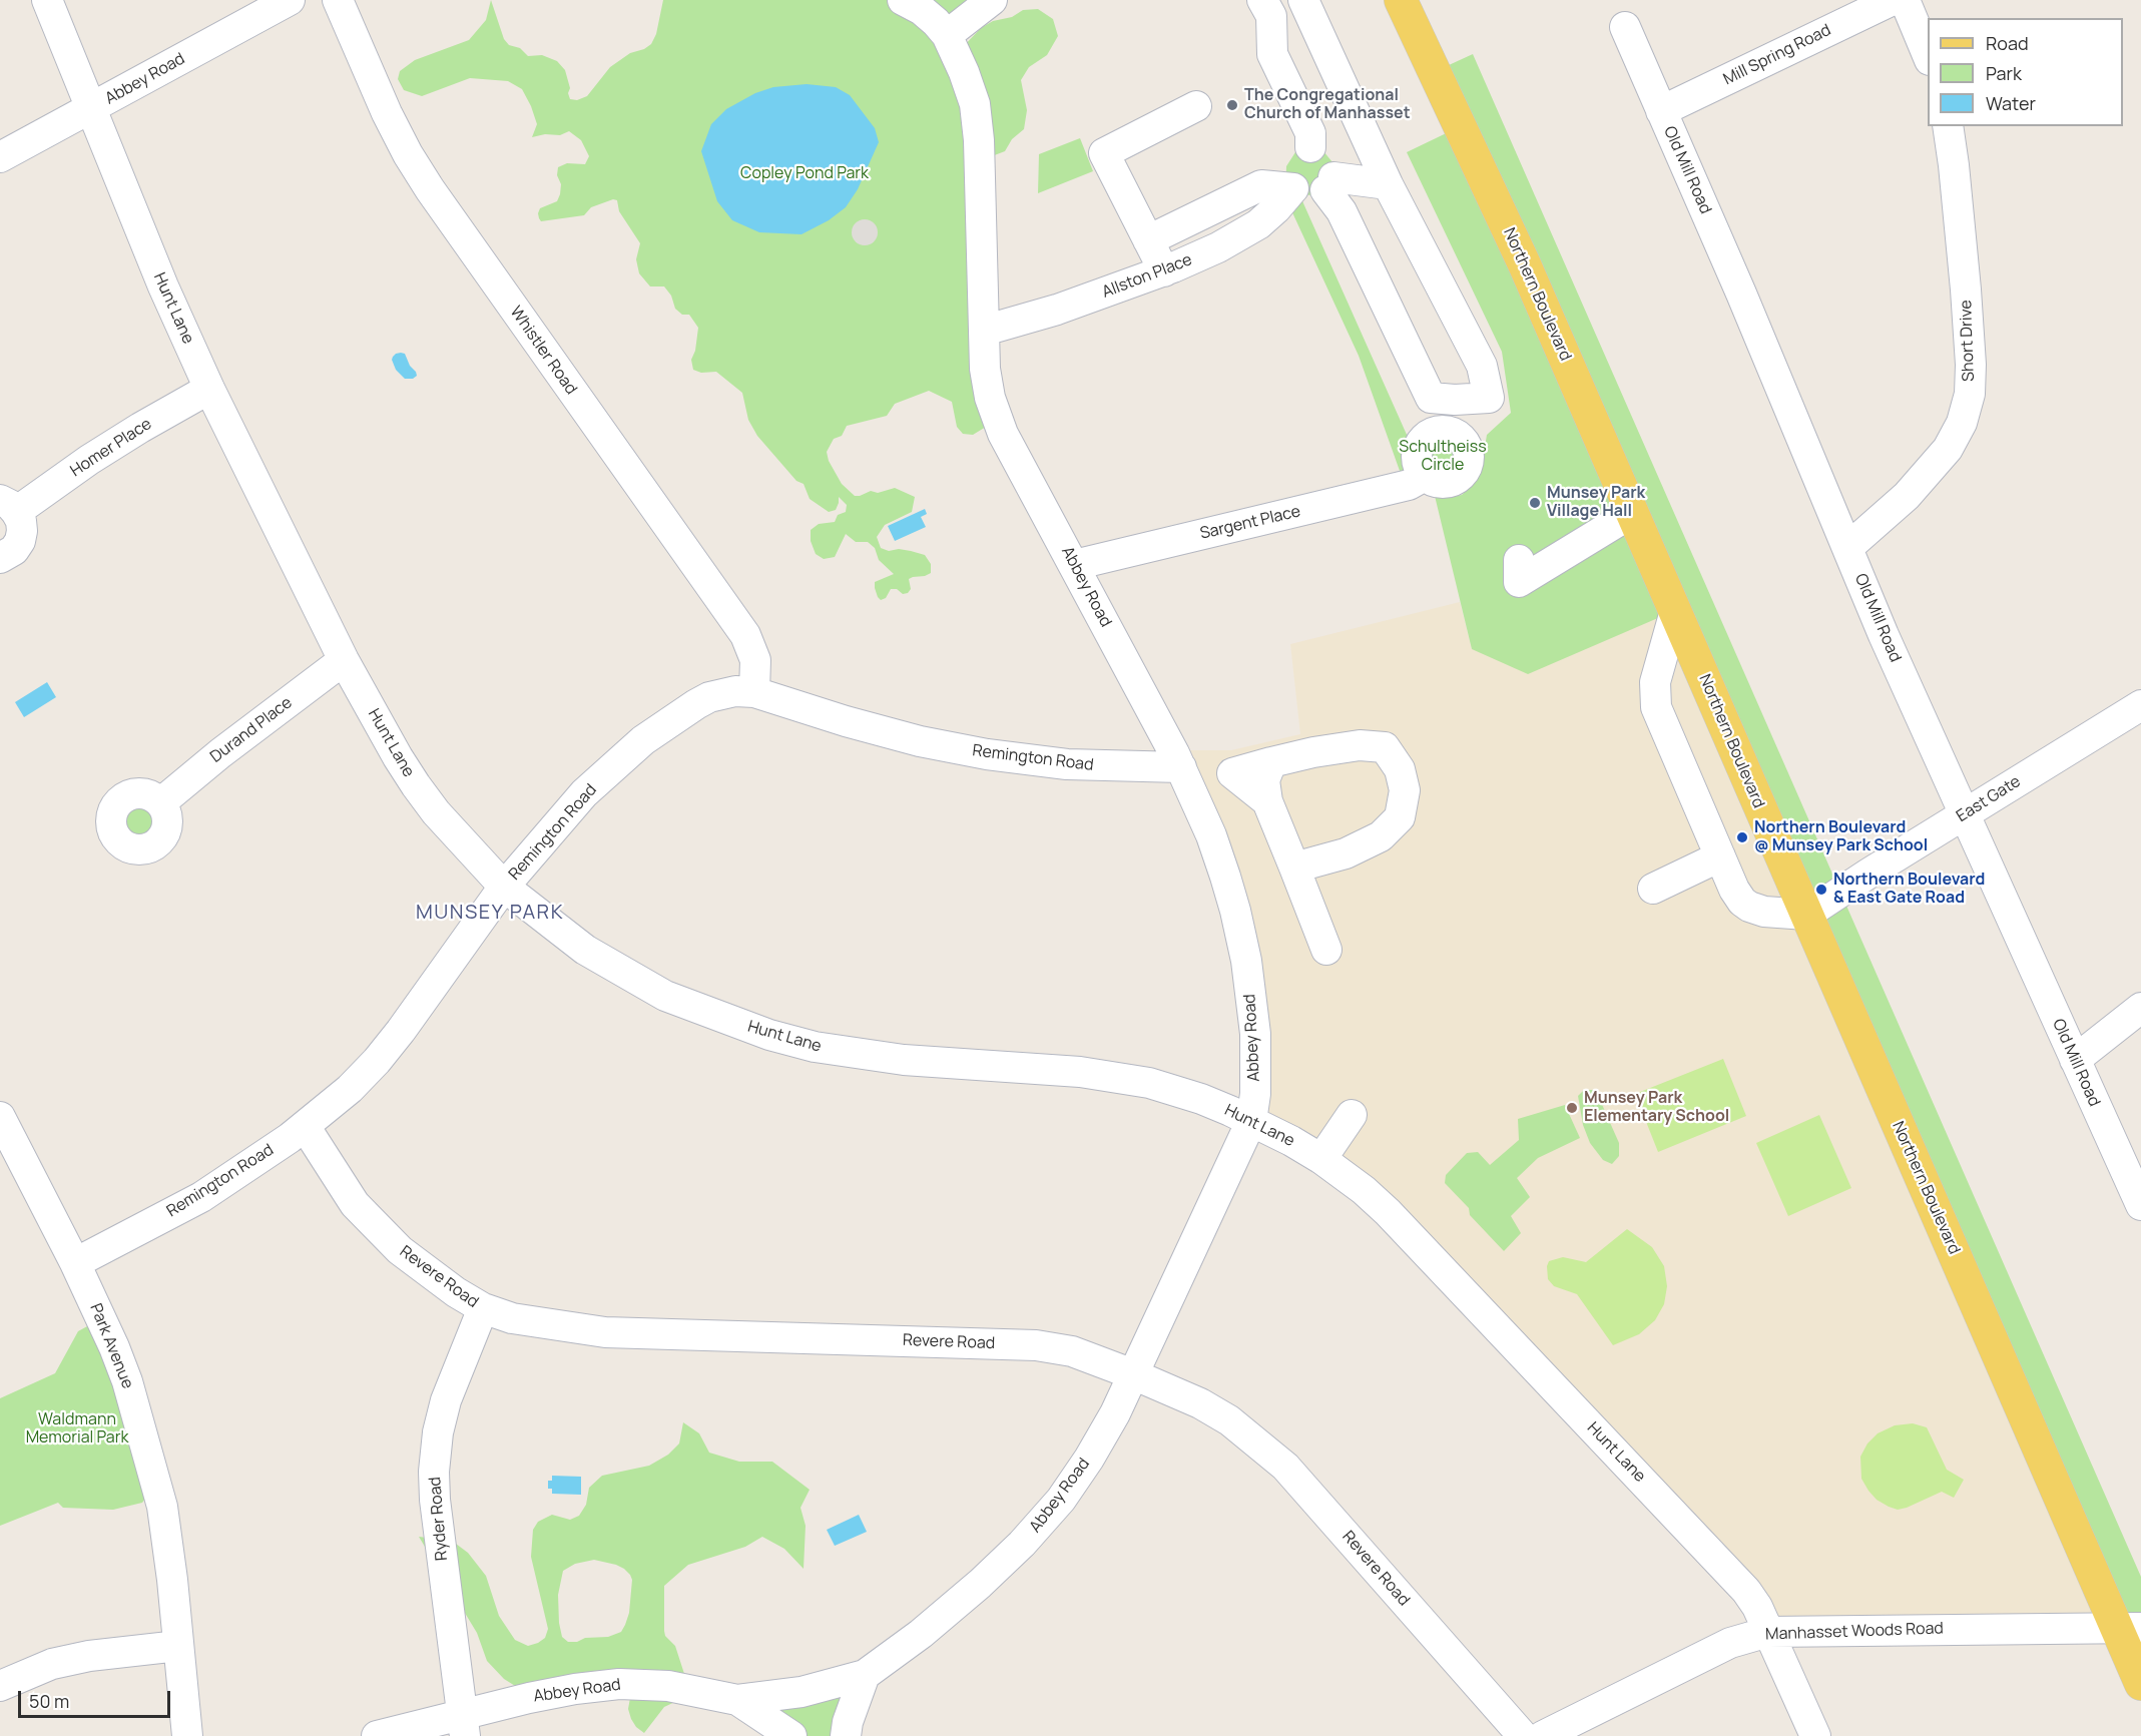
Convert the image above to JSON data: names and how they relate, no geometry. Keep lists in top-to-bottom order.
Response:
{
  "streets": {
    "main road": ["Northern Boulevard"],
    "street": [
      "Mill Spring Road",
      "Abbey Road",
      "Old Mill Road",
      "Allston Place",
      "Hunt Lane",
      "Short Drive",
      "Whistler Road",
      "Homer Place",
      "Sargent Place",
      "Durand Place",
      "Remington Road",
      "East Gate",
      "Revere Road",
      "Park Avenue",
      "Ryder Road",
      "Manhasset Woods Road"
    ]
  },
  "crossings": [
    ["Mill Spring Road", "Old Mill Road"],
    ["Abbey Road", "Allston Place"],
    ["Abbey Road", "Hunt Lane"],
    ["Abbey Road", "Sargent Place"],
    ["Abbey Road", "Remington Road"],
    ["Abbey Road", "Revere Road"],
    ["Abbey Road", "Ryder Road"],
    ["Old Mill Road", "Short Drive"],
    ["Old Mill Road", "East Gate"],
    ["Northern Boulevard", "East Gate"],
    ["Northern Boulevard", "Manhasset Woods Road"],
    ["Hunt Lane", "Homer Place"],
    ["Hunt Lane", "Durand Place"],
    ["Hunt Lane", "Remington Road"],
    ["Hunt Lane", "Manhasset Woods Road"],
    ["Whistler Road", "Remington Road"],
    ["Remington Road", "Revere Road"],
    ["Remington Road", "Park Avenue"],
    ["Revere Road", "Ryder Road"]
  ],
  "districts": ["MUNSEY PARK"],
  "parks": ["Copley Pond Park", "Schultheiss Circle", "Waldmann Memorial Park"],
  "places": [
    "The Congregational Church of Manhasset",
    "Munsey Park Village Hall",
    "Northern Boulevard @ Munsey Park School",
    "Northern Boulevard & East Gate Road",
    "Munsey Park Elementary School"
  ],
  "legend": ["Road", "Park", "Water"],
  "scale_bar": "50 m"
}
